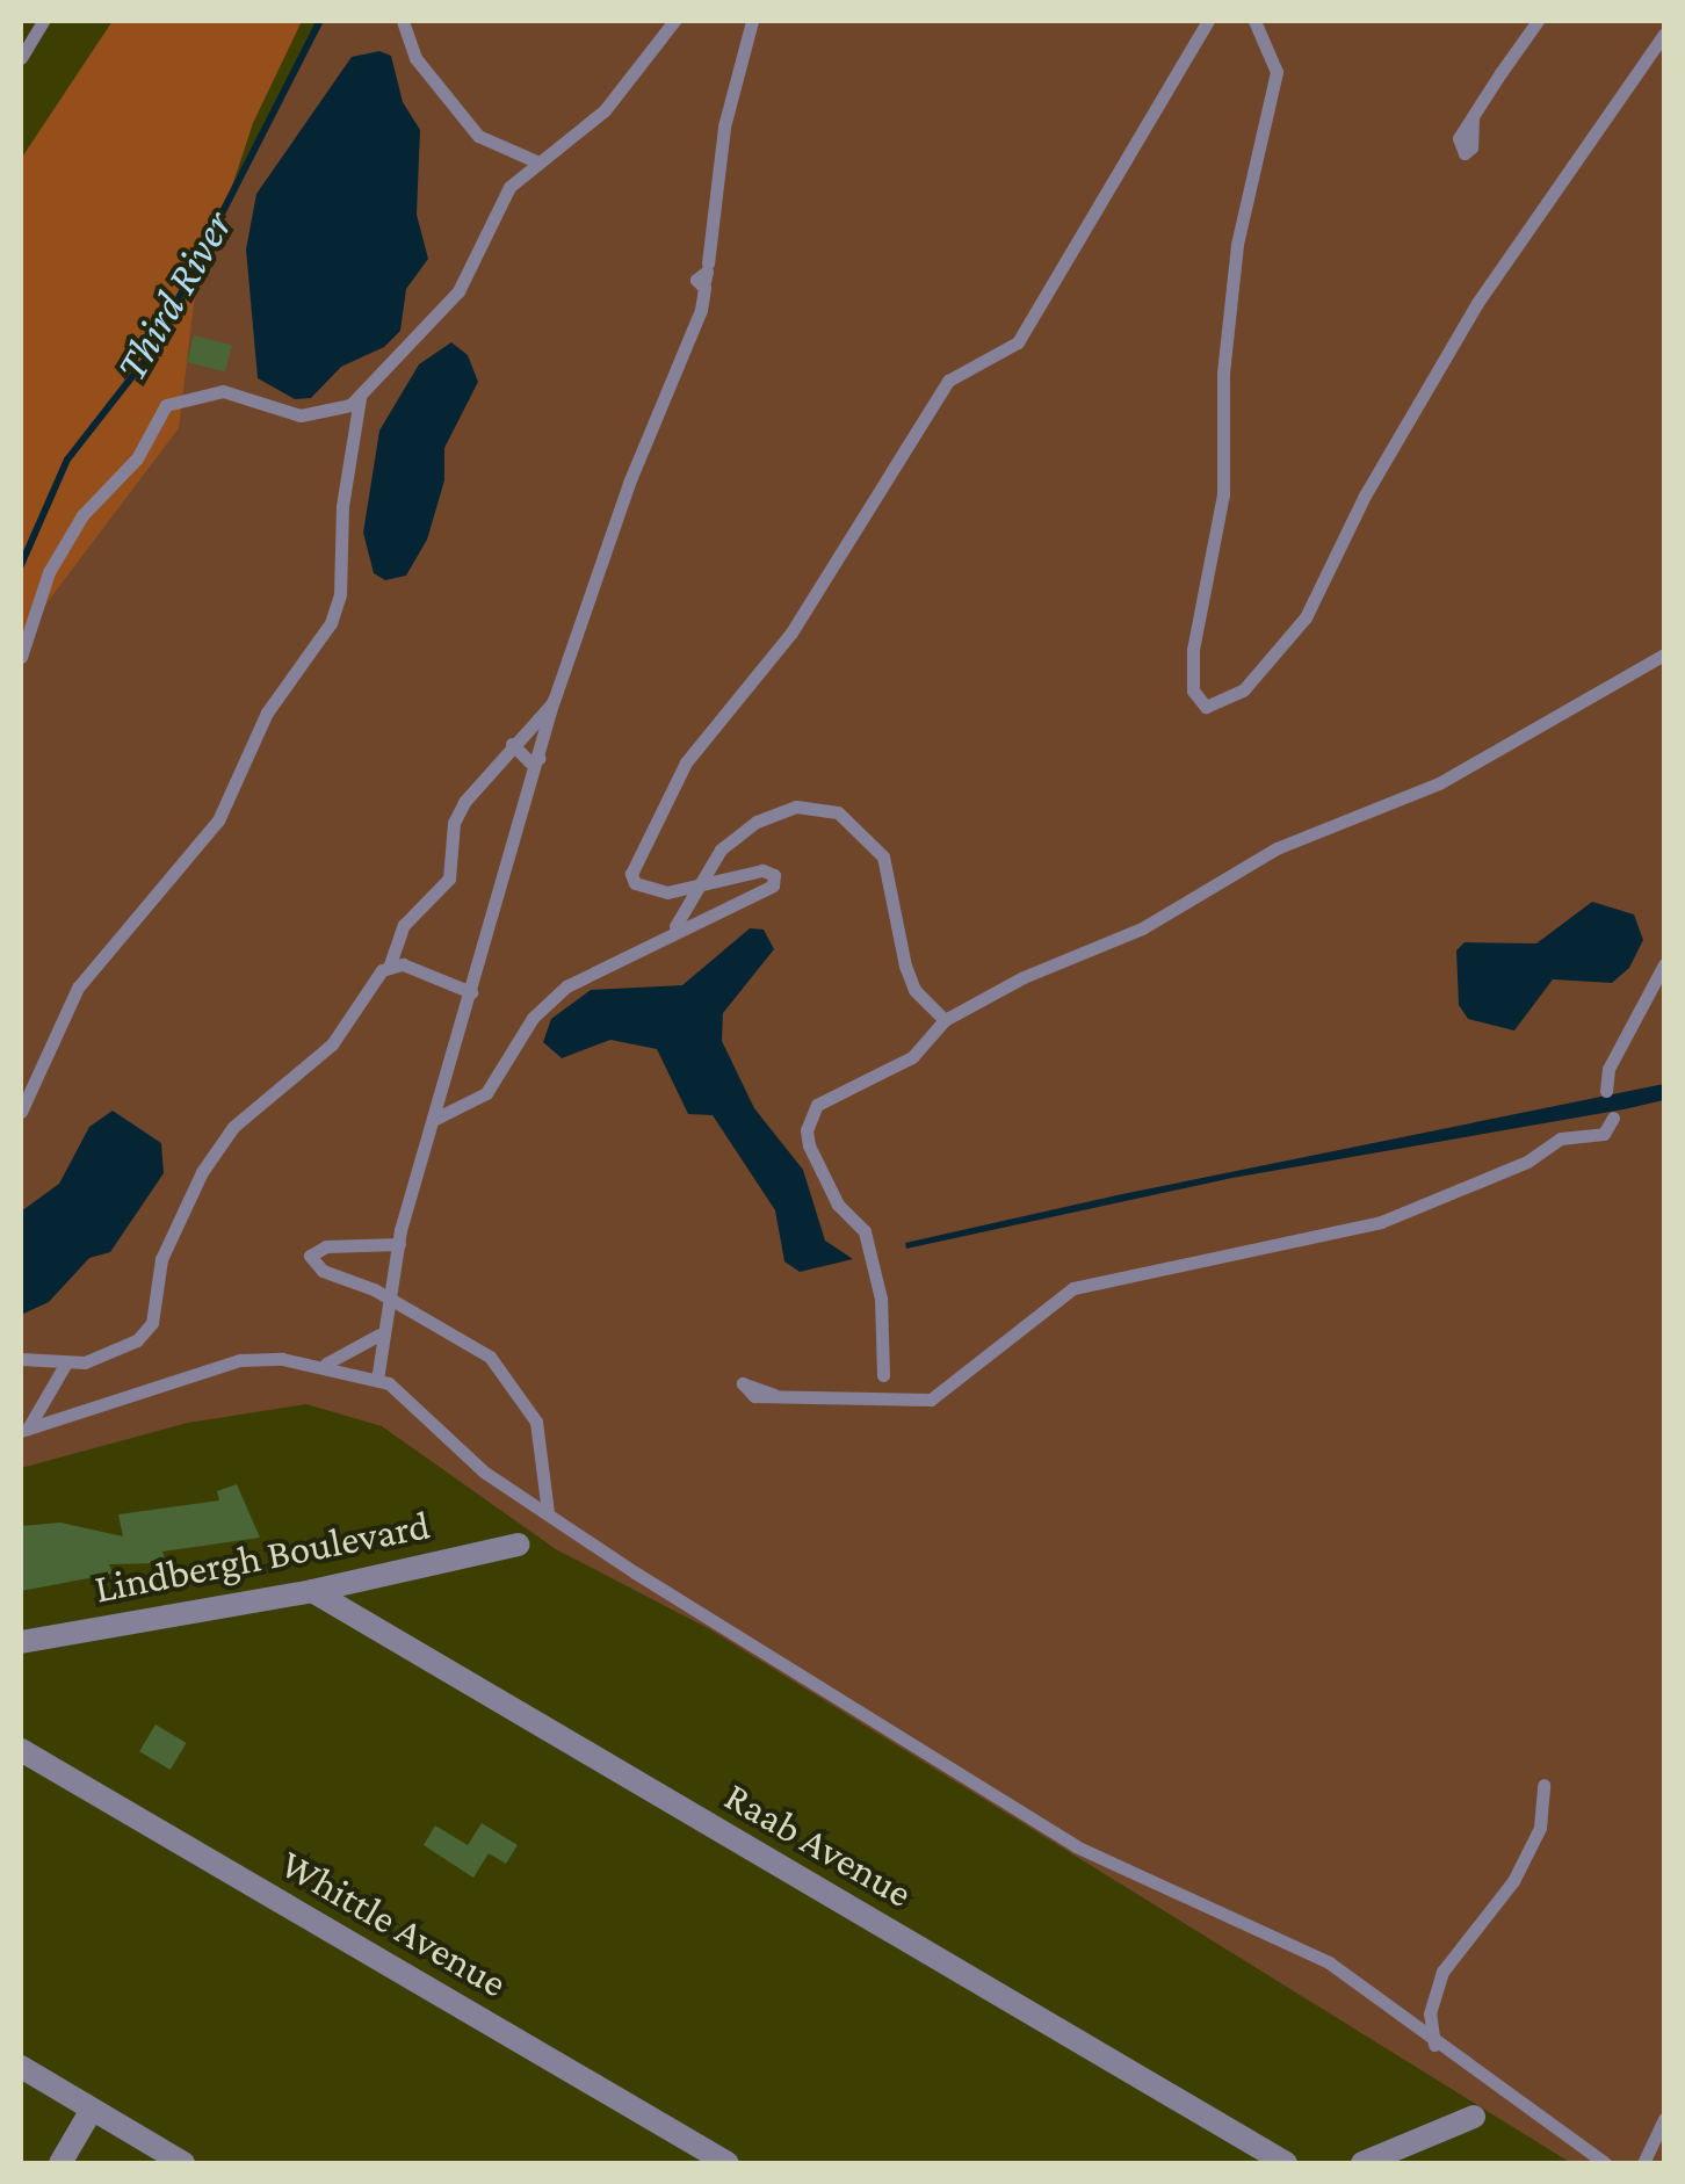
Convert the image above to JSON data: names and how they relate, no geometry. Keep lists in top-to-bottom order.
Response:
{
  "streets": {
    "street": ["Lindbergh Boulevard", "Raab Avenue", "Whittle Avenue"]
  },
  "crossings": [
    ["Lindbergh Boulevard", "Raab Avenue"]
  ],
  "water": ["Third River"]
}
